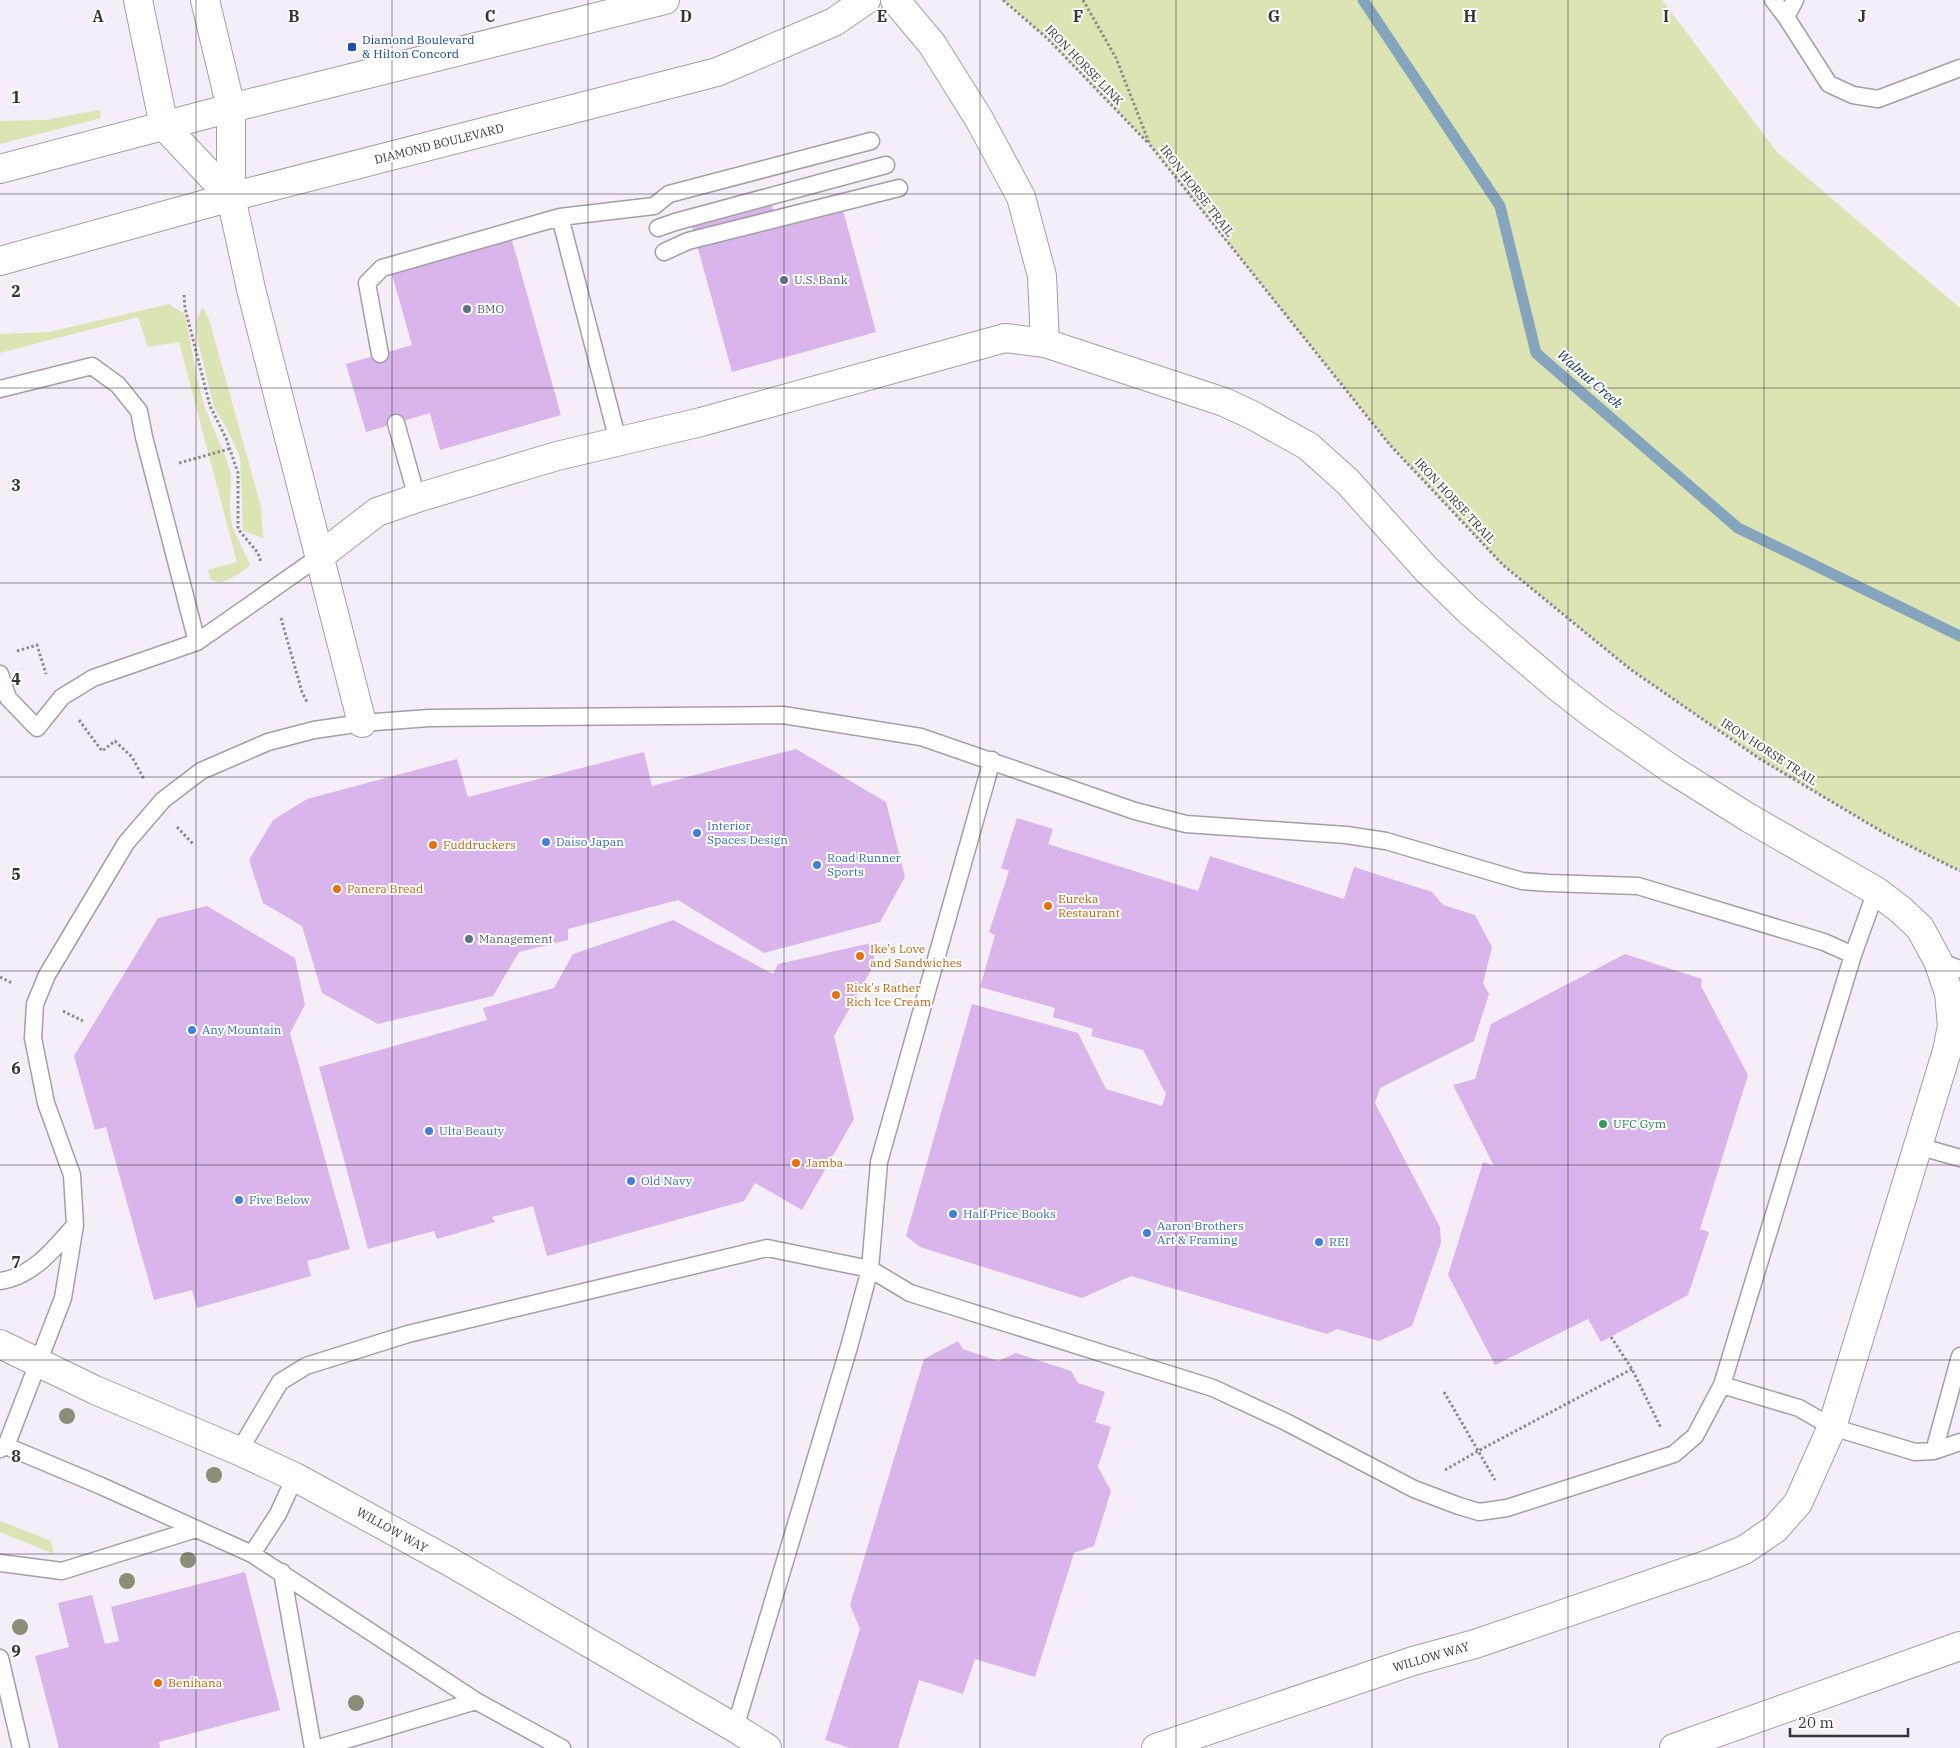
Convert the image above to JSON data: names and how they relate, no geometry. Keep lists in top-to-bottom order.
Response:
{
  "streets": {
    "main road": ["DIAMOND BOULEVARD", "WILLOW WAY"],
    "path": ["IRON HORSE LINK", "IRON HORSE TRAIL"]
  },
  "crossings": [
    ["IRON HORSE LINK", "IRON HORSE TRAIL"]
  ],
  "water": ["Walnut Creek"],
  "places": {
    "transit": ["Diamond Boulevard & Hilton Concord"],
    "other": [
      "U.S. Bank",
      "BMO",
      "Interior Spaces Design",
      "Daiso Japan",
      "Fuddruckers",
      "Road Runner Sports",
      "Panera Bread",
      "Eureka Restaurant",
      "Management",
      "Ike's Love and Sandwiches",
      "Rick's Rather Rich Ice Cream",
      "Any Mountain",
      "UFC Gym",
      "Ulta Beauty",
      "Jamba",
      "Old Navy",
      "Five Below",
      "Half Price Books",
      "Aaron Brothers Art & Framing",
      "REI",
      "Benihana"
    ]
  },
  "scale_bar": "20 m",
  "grid": {
    "columns": [
      "A",
      "B",
      "C",
      "D",
      "E",
      "F",
      "G",
      "H",
      "I",
      "J"
    ],
    "rows": [
      "1",
      "2",
      "3",
      "4",
      "5",
      "6",
      "7",
      "8",
      "9"
    ]
  }
}
